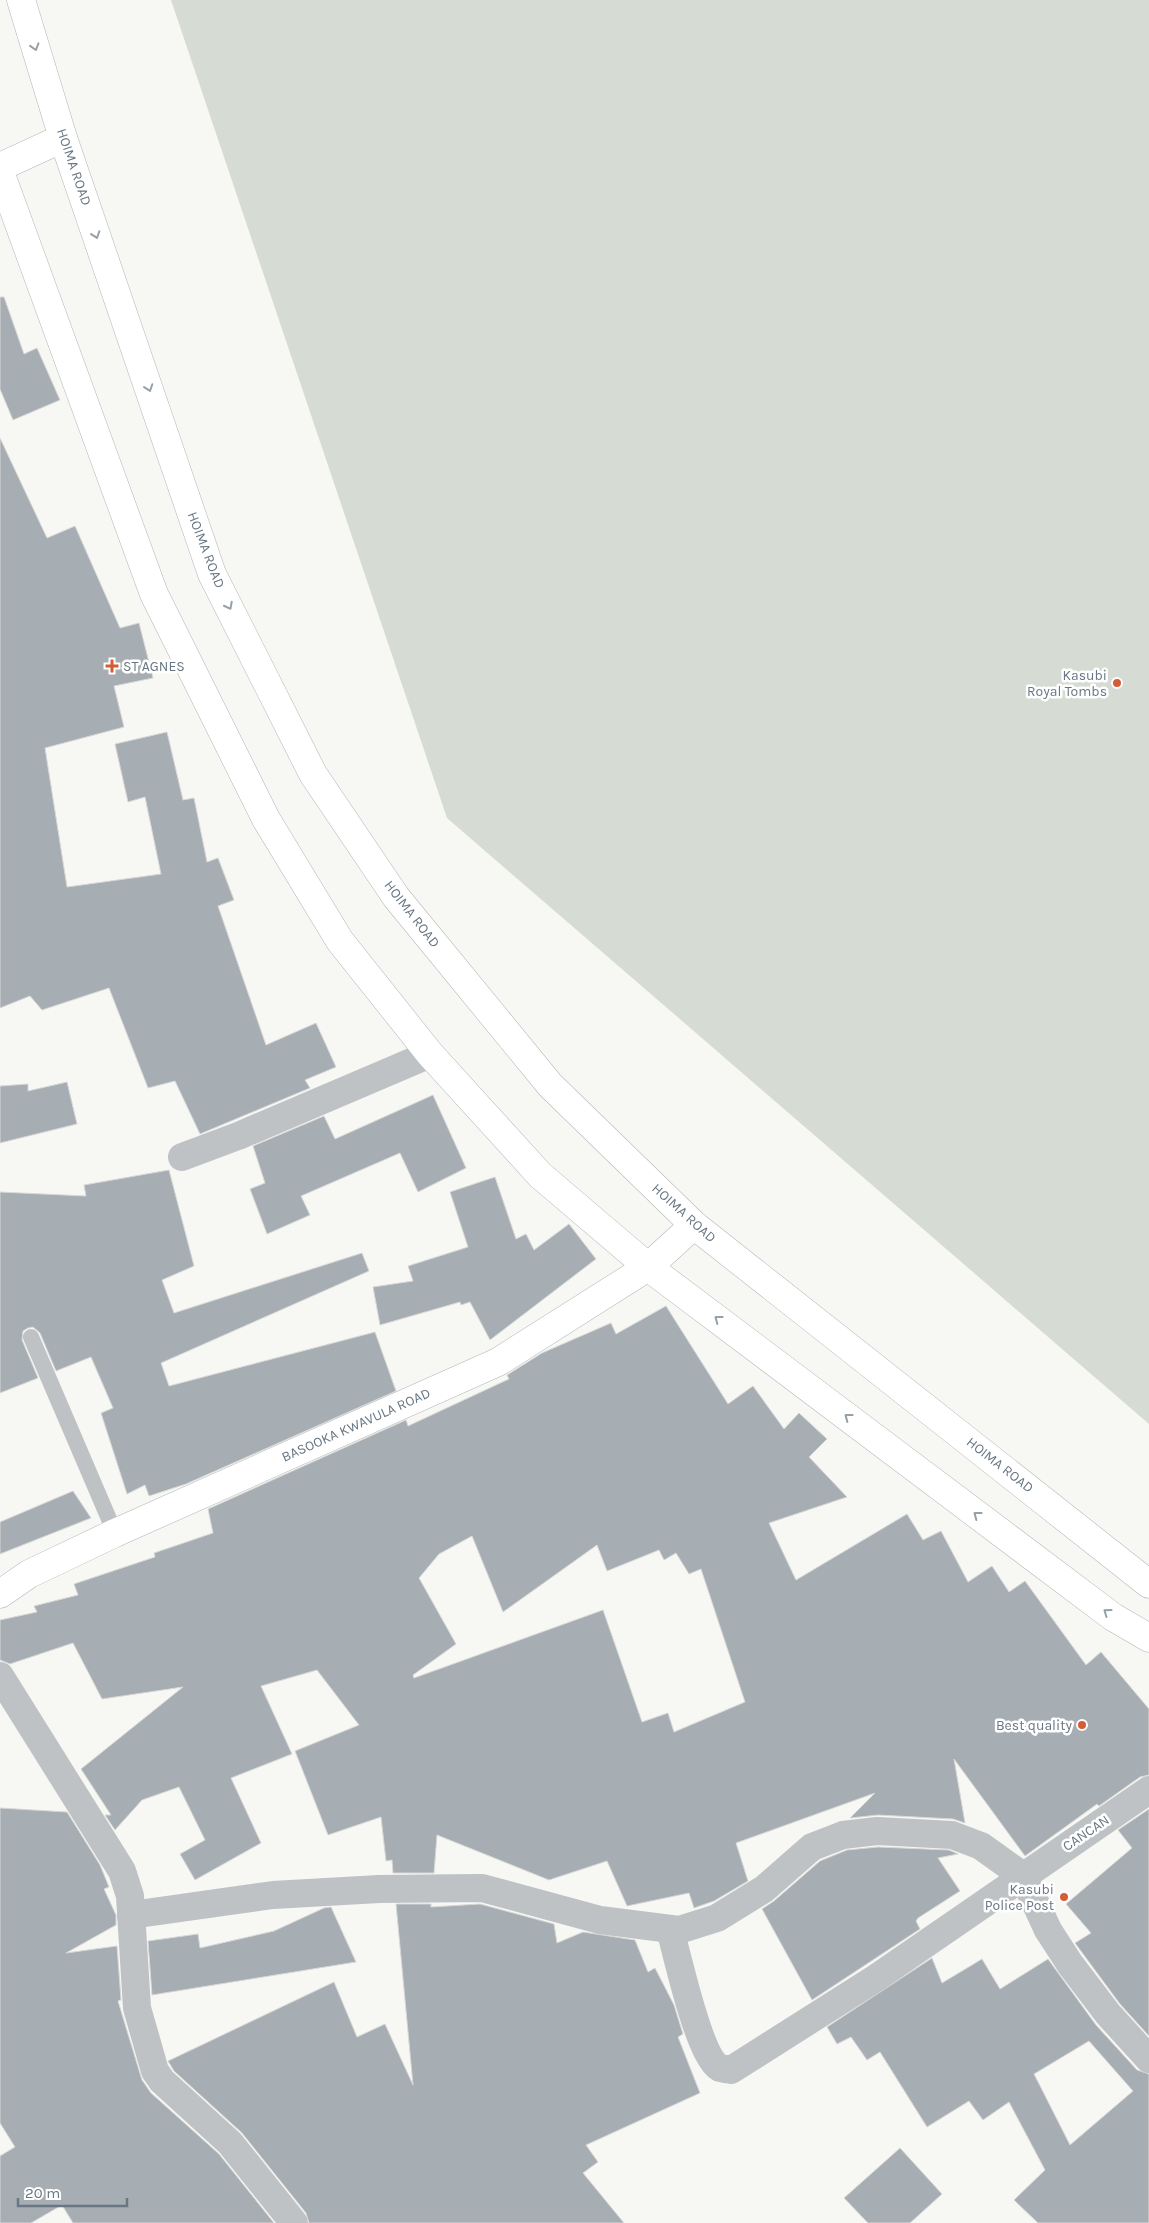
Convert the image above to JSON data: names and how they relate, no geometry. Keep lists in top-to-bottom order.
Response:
{
  "streets": {
    "main road": ["HOIMA ROAD", "BASOOKA KWAVULA ROAD"],
    "street": ["CANCAN"]
  },
  "crossings": [
    ["HOIMA ROAD", "BASOOKA KWAVULA ROAD"]
  ],
  "places": {
    "health": ["ST AGNES"],
    "other": ["Kasubi Royal Tombs", "Best quality", "Kasubi Police Post"]
  },
  "scale_bar": "20 m"
}
